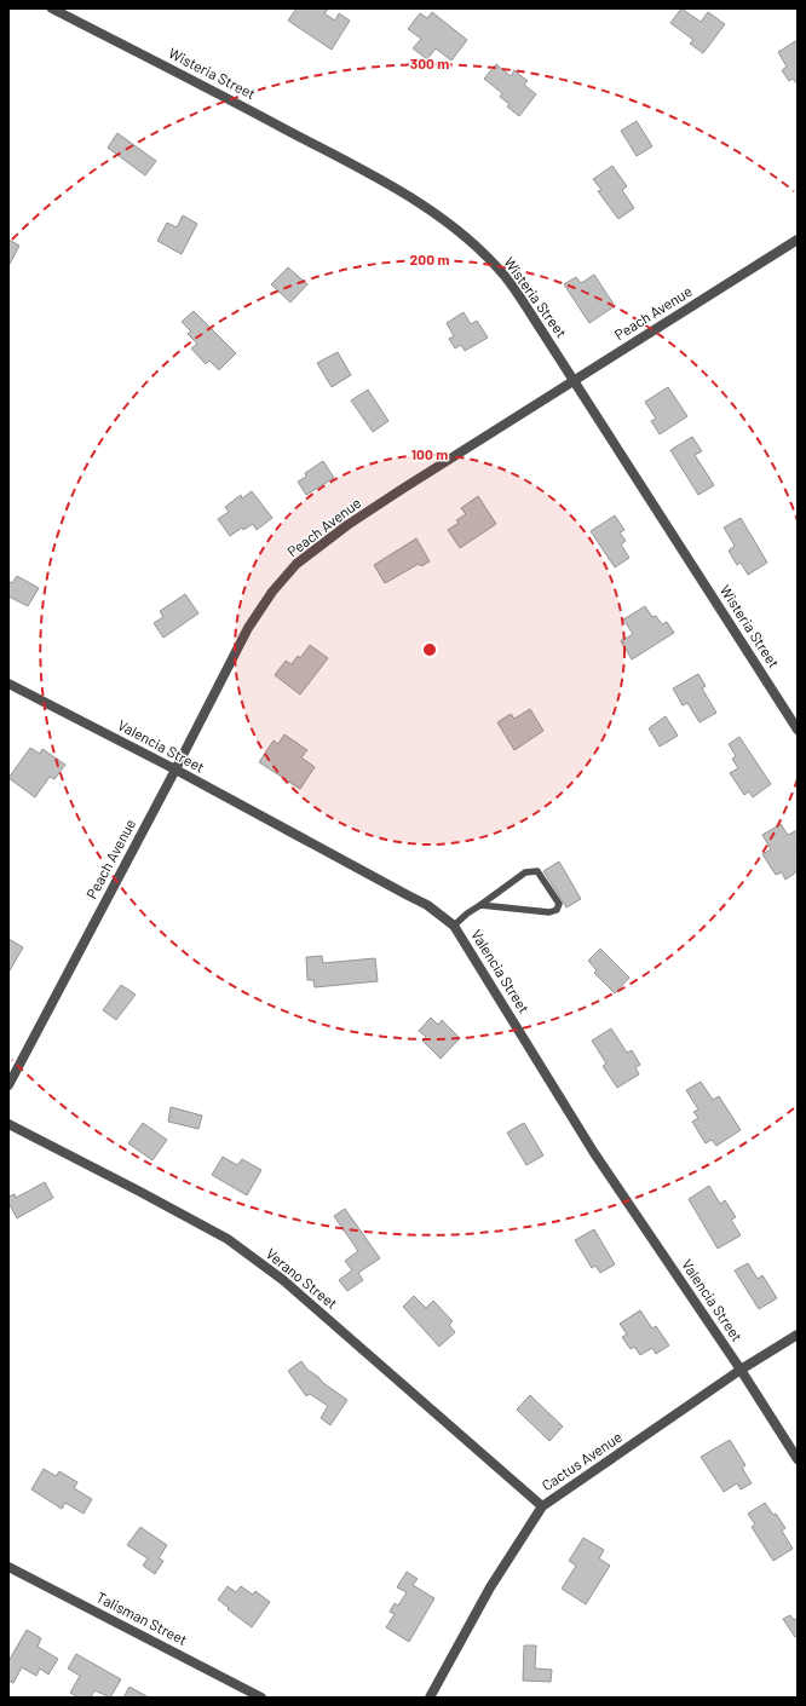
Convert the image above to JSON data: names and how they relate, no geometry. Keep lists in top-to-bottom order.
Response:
{
  "streets": {
    "street": [
      "Wisteria Street",
      "Peach Avenue",
      "Valencia Street",
      "Verano Street",
      "Cactus Avenue",
      "Talisman Street"
    ]
  },
  "crossings": [
    ["Wisteria Street", "Peach Avenue"],
    ["Peach Avenue", "Valencia Street"],
    ["Valencia Street", "Cactus Avenue"],
    ["Verano Street", "Cactus Avenue"]
  ],
  "rings": ["300 m", "200 m", "100 m"]
}
